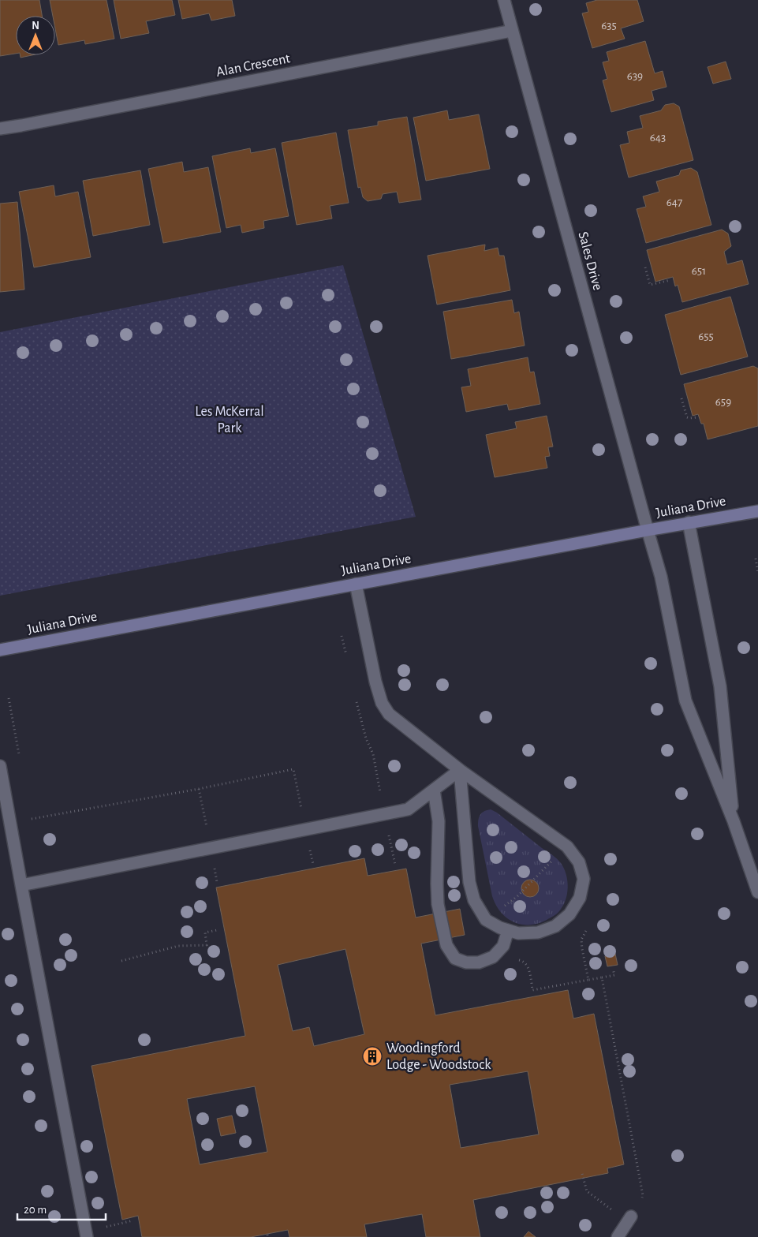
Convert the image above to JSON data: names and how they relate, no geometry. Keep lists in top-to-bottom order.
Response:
{
  "streets": {
    "street": ["Alan Crescent", "Sales Drive", "Juliana Drive"]
  },
  "crossings": [
    ["Alan Crescent", "Sales Drive"],
    ["Sales Drive", "Juliana Drive"]
  ],
  "parks": ["Les McKerral Park"],
  "places": {
    "building": ["Woodingford Lodge - Woodstock"]
  },
  "house_numbers": [
    "635",
    "639",
    "643",
    "647",
    "651",
    "655",
    "659"
  ],
  "scale_bar": "20 m",
  "north": "top"
}
